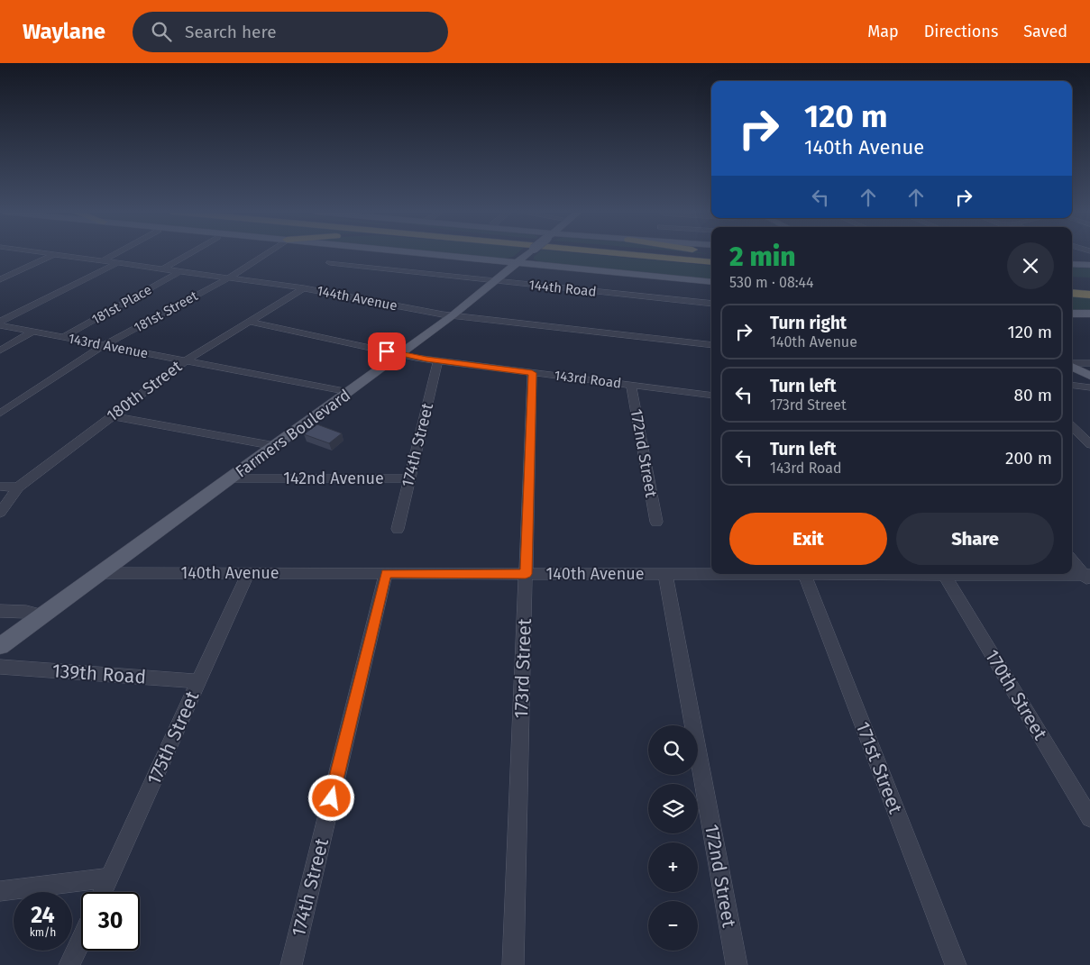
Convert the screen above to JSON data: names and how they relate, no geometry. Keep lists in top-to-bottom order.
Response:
{
  "streets": {
    "main road": ["Farmers Boulevard"],
    "street": [
      "144th Road",
      "144th Avenue",
      "181st Place",
      "181st Street",
      "143rd Avenue",
      "143rd Road",
      "180th Street",
      "174th Street",
      "172nd Street",
      "142nd Avenue",
      "140th Avenue",
      "173rd Street",
      "139th Road",
      "170th Street",
      "175th Street",
      "171st Street"
    ]
  },
  "crossings": [
    ["144th Road", "Farmers Boulevard"],
    ["144th Avenue", "181st Place"],
    ["144th Avenue", "181st Street"],
    ["144th Avenue", "180th Street"],
    ["144th Avenue", "Farmers Boulevard"],
    ["181st Place", "143rd Avenue"],
    ["181st Street", "143rd Avenue"],
    ["143rd Avenue", "180th Street"],
    ["143rd Avenue", "Farmers Boulevard"],
    ["143rd Road", "180th Street"],
    ["143rd Road", "Farmers Boulevard"],
    ["143rd Road", "174th Street"],
    ["143rd Road", "172nd Street"],
    ["143rd Road", "173rd Street"],
    ["Farmers Boulevard", "142nd Avenue"],
    ["Farmers Boulevard", "140th Avenue"],
    ["174th Street", "142nd Avenue"],
    ["174th Street", "140th Avenue"],
    ["172nd Street", "140th Avenue"],
    ["140th Avenue", "173rd Street"],
    ["140th Avenue", "175th Street"],
    ["139th Road", "175th Street"]
  ],
  "page": {
    "header": "Waylane",
    "search": "Search here",
    "nav": ["Map", "Directions", "Saved"],
    "turn": ["120 m", "140th Avenue"],
    "heading": ["2 min", "530 m · 08:44"],
    "list": [
      {
        "name": "Turn right",
        "note": "140th Avenue",
        "value": "120 m"
      },
      {
        "name": "Turn left",
        "note": "173rd Street",
        "value": "80 m"
      },
      {
        "name": "Turn left",
        "note": "143rd Road",
        "value": "200 m"
      }
    ],
    "buttons": ["Exit", "Share"],
    "map_buttons": ["+", "−"],
    "speed": "24 km/h",
    "limit": "30"
  }
}
